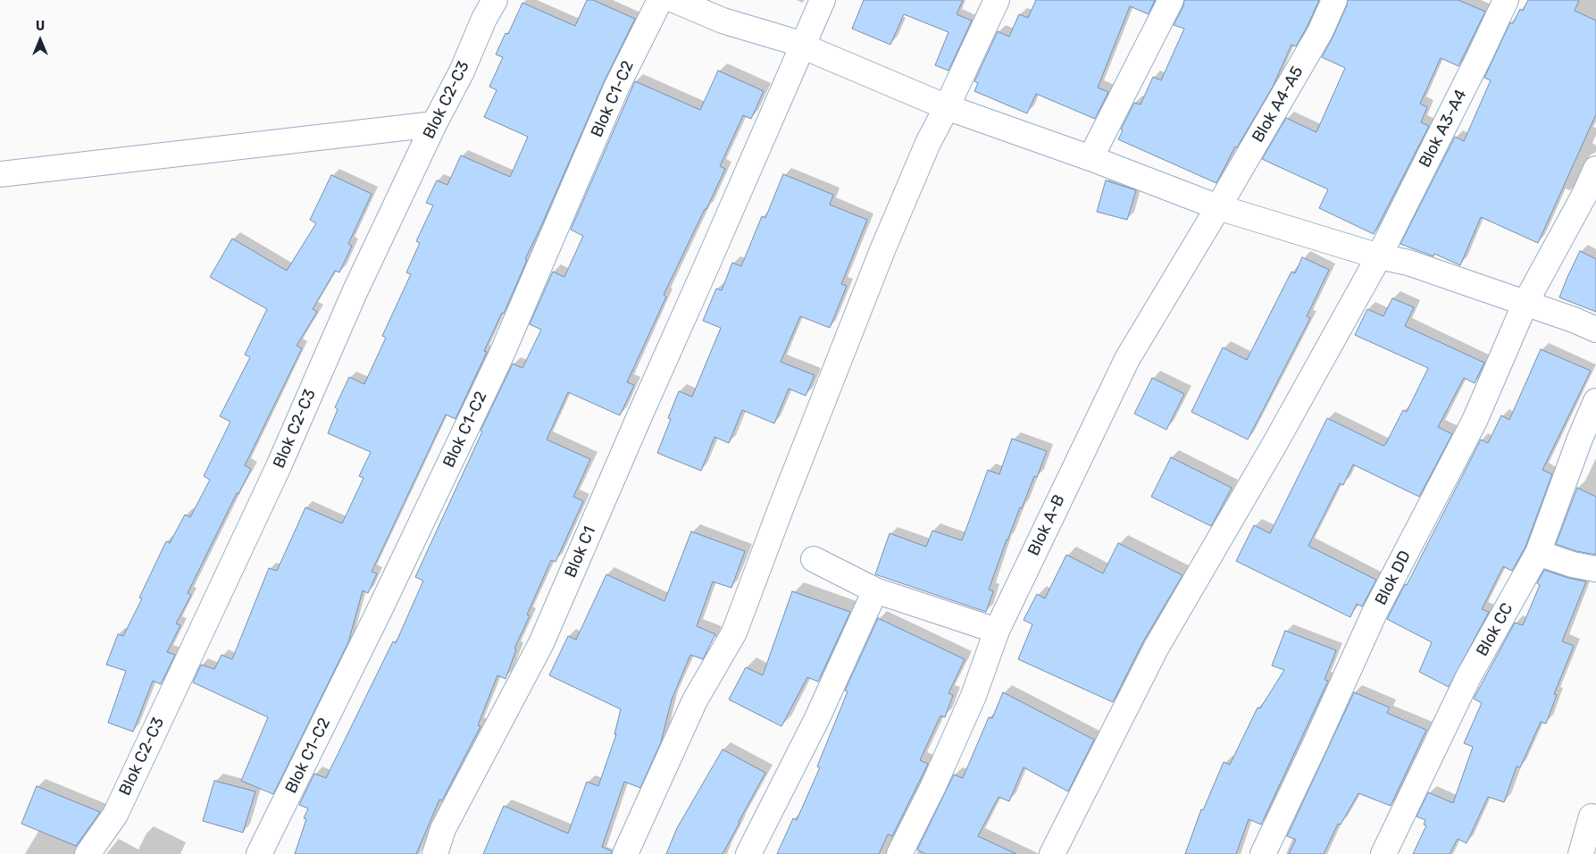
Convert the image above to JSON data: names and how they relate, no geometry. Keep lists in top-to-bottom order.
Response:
{
  "streets": {
    "street": [
      "Blok C1-C2",
      "Blok C2-C3",
      "Blok A4-A5",
      "Blok A3-A4",
      "Blok A-B",
      "Blok C1",
      "Blok DD",
      "Blok CC"
    ]
  },
  "crossings": [
    ["Blok A4-A5", "Blok A-B"]
  ],
  "north": "top"
}
